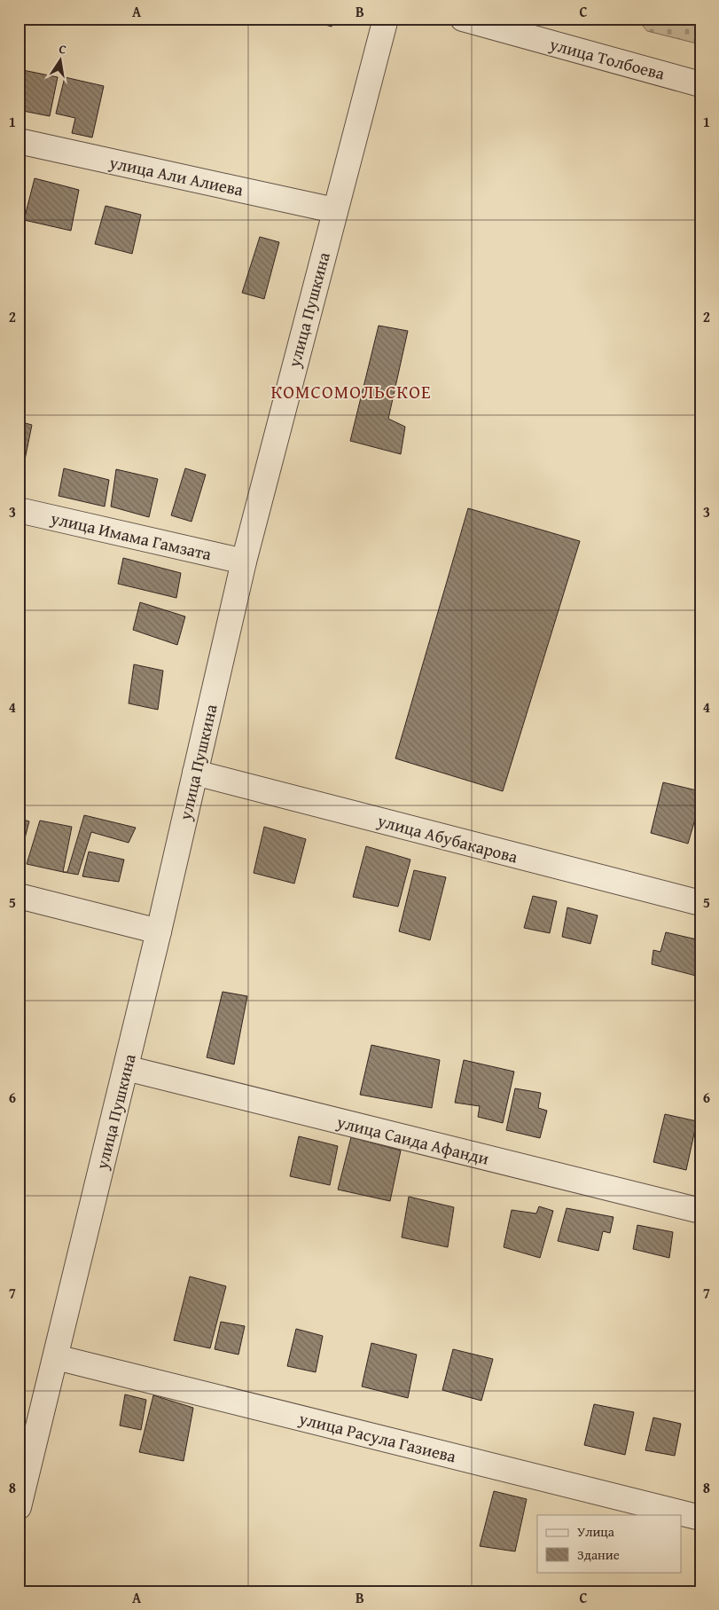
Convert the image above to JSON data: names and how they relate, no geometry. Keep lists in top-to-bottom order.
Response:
{
  "streets": {
    "street": [
      "улица Толбоева",
      "улица Али Алиева",
      "улица Пушкина",
      "улица Имама Гамзата",
      "улица Абубакарова",
      "улица Саида Афанди",
      "улица Расула Газиева"
    ]
  },
  "crossings": [
    ["улица Али Алиева", "улица Пушкина"],
    ["улица Пушкина", "улица Имама Гамзата"],
    ["улица Пушкина", "улица Абубакарова"],
    ["улица Пушкина", "улица Саида Афанди"],
    ["улица Пушкина", "улица Расула Газиева"]
  ],
  "districts": ["КОМСОМОЛЬСКОЕ"],
  "legend": ["Улица", "Здание"],
  "north": "top",
  "grid": {
    "columns": ["A", "B", "C"],
    "rows": [
      "1",
      "2",
      "3",
      "4",
      "5",
      "6",
      "7",
      "8"
    ]
  }
}
